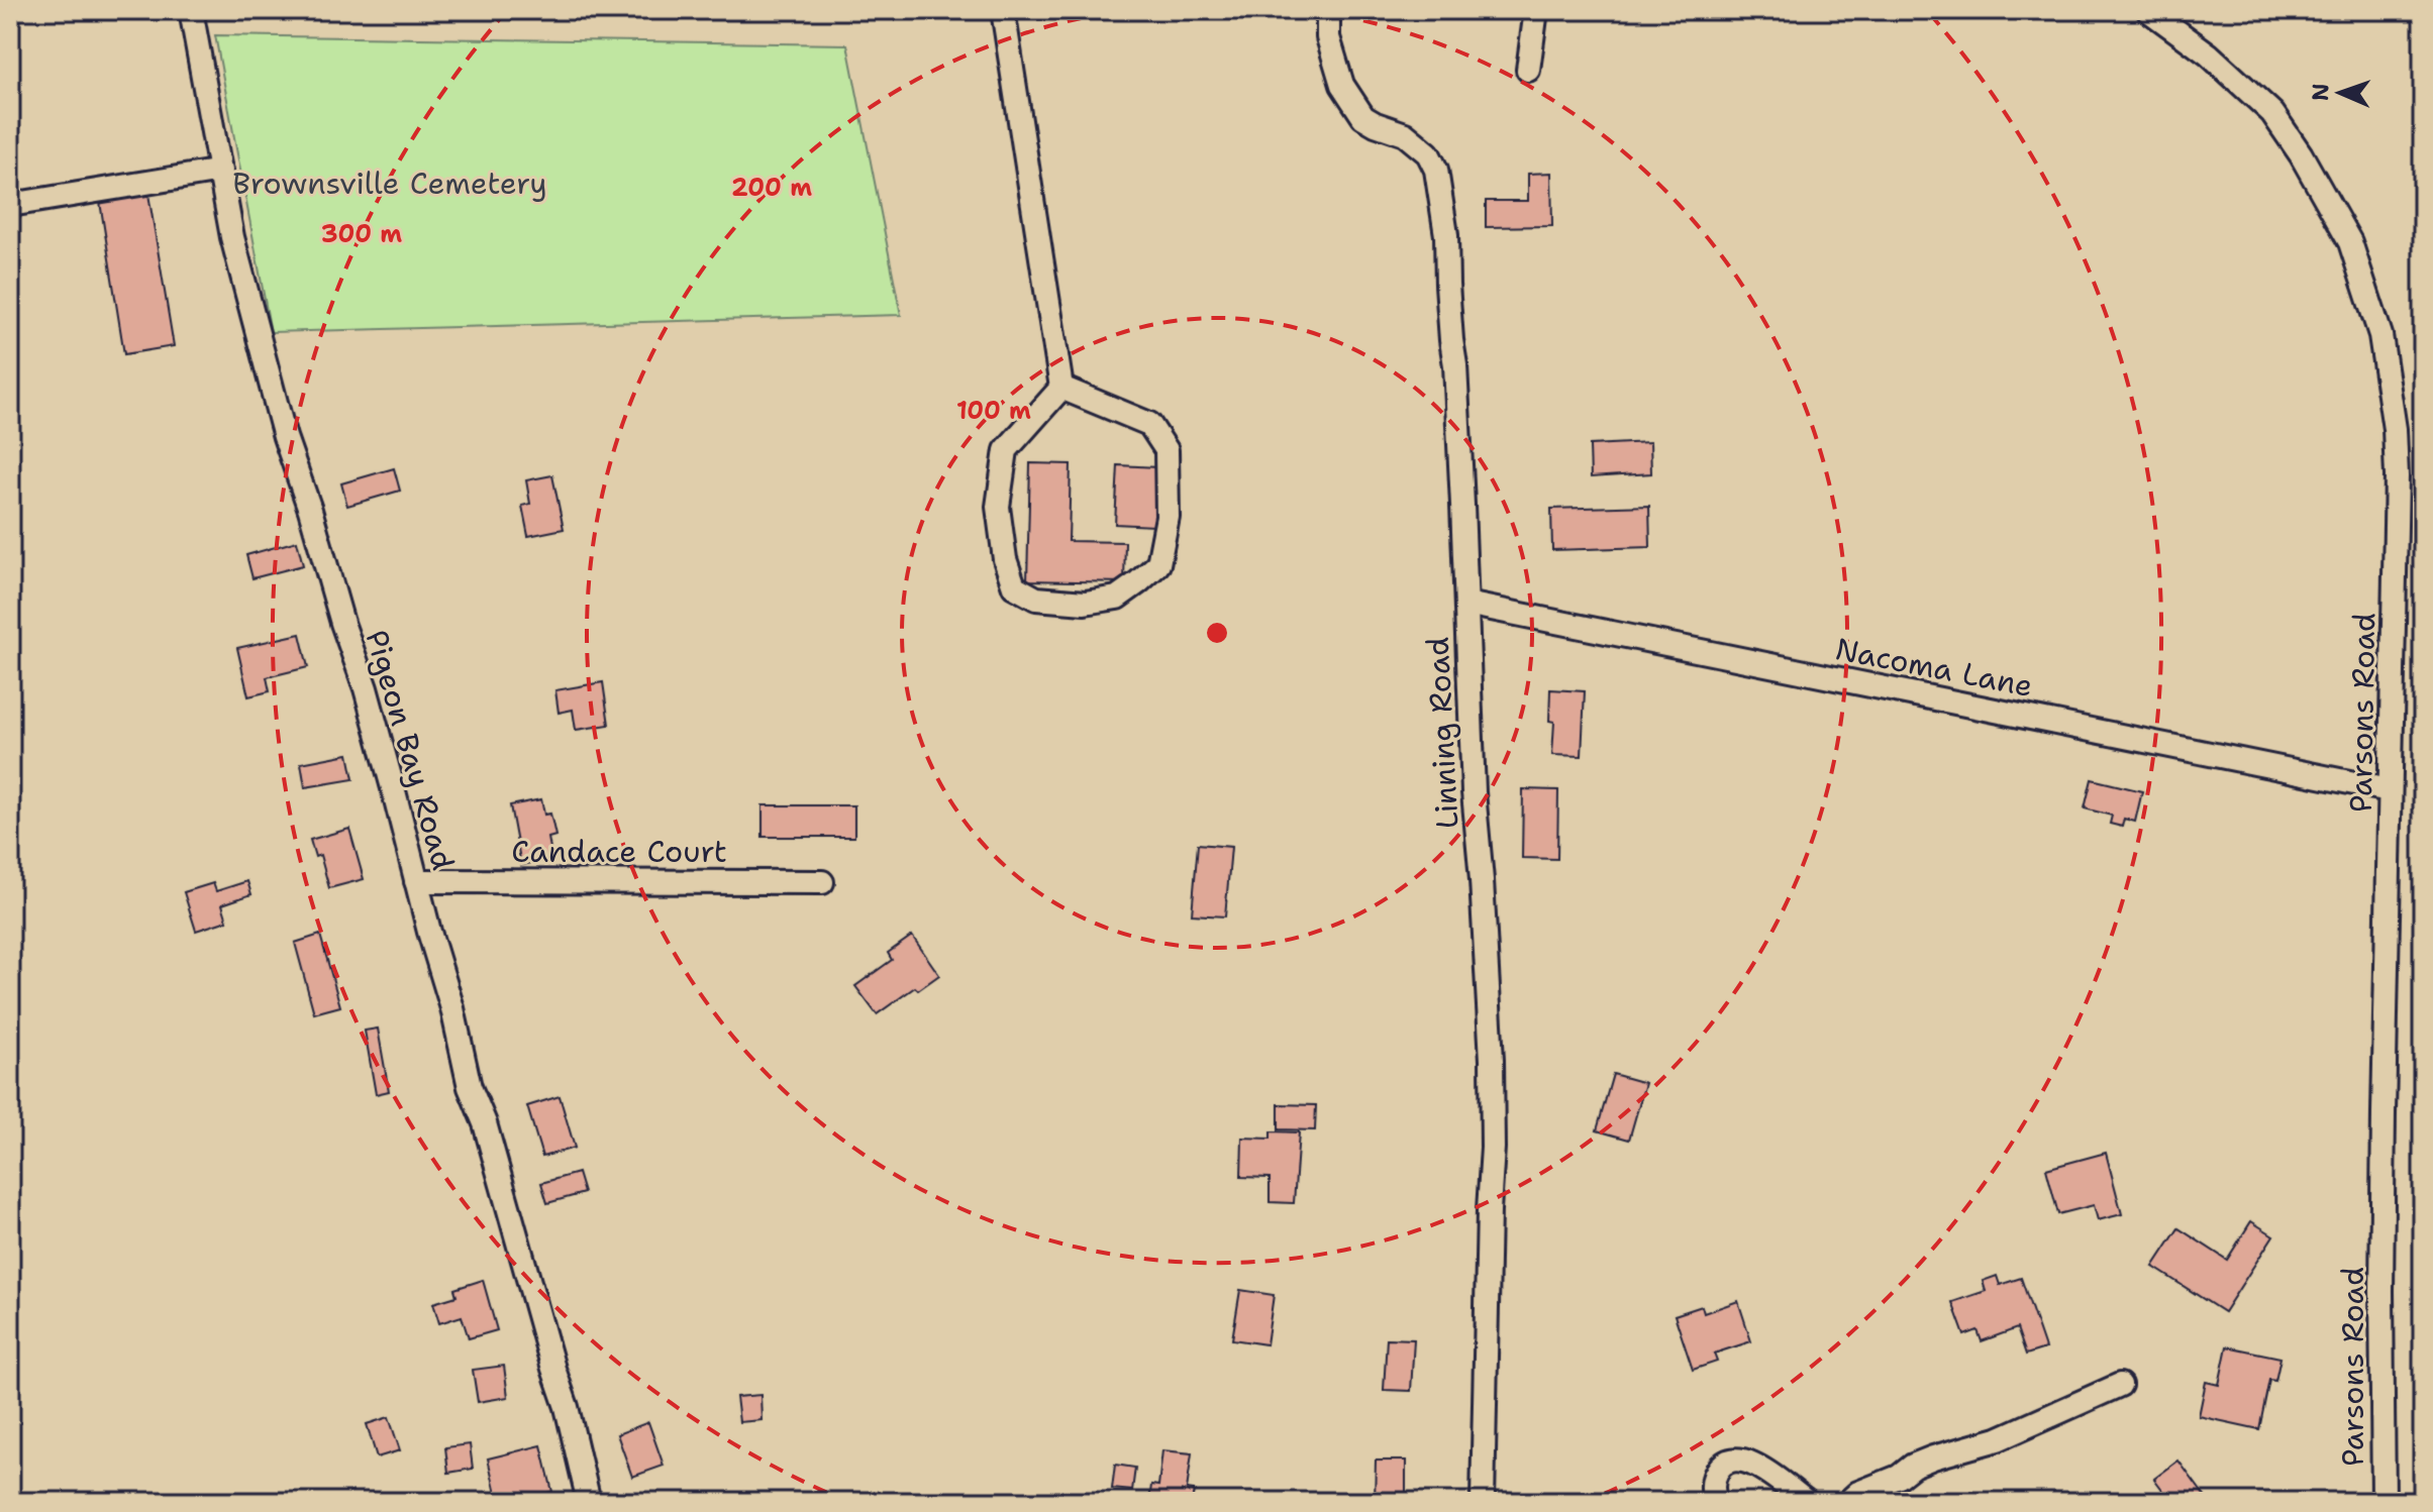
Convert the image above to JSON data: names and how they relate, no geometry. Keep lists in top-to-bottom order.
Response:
{
  "streets": {
    "street": [
      "Nacoma Lane",
      "Parsons Road",
      "Linning Road",
      "Pigeon Bay Road",
      "Candace Court"
    ]
  },
  "crossings": [
    ["Nacoma Lane", "Parsons Road"],
    ["Nacoma Lane", "Linning Road"],
    ["Pigeon Bay Road", "Candace Court"]
  ],
  "parks": ["Brownsville Cemetery"],
  "north": "left",
  "rings": ["200 m", "300 m", "100 m"]
}
